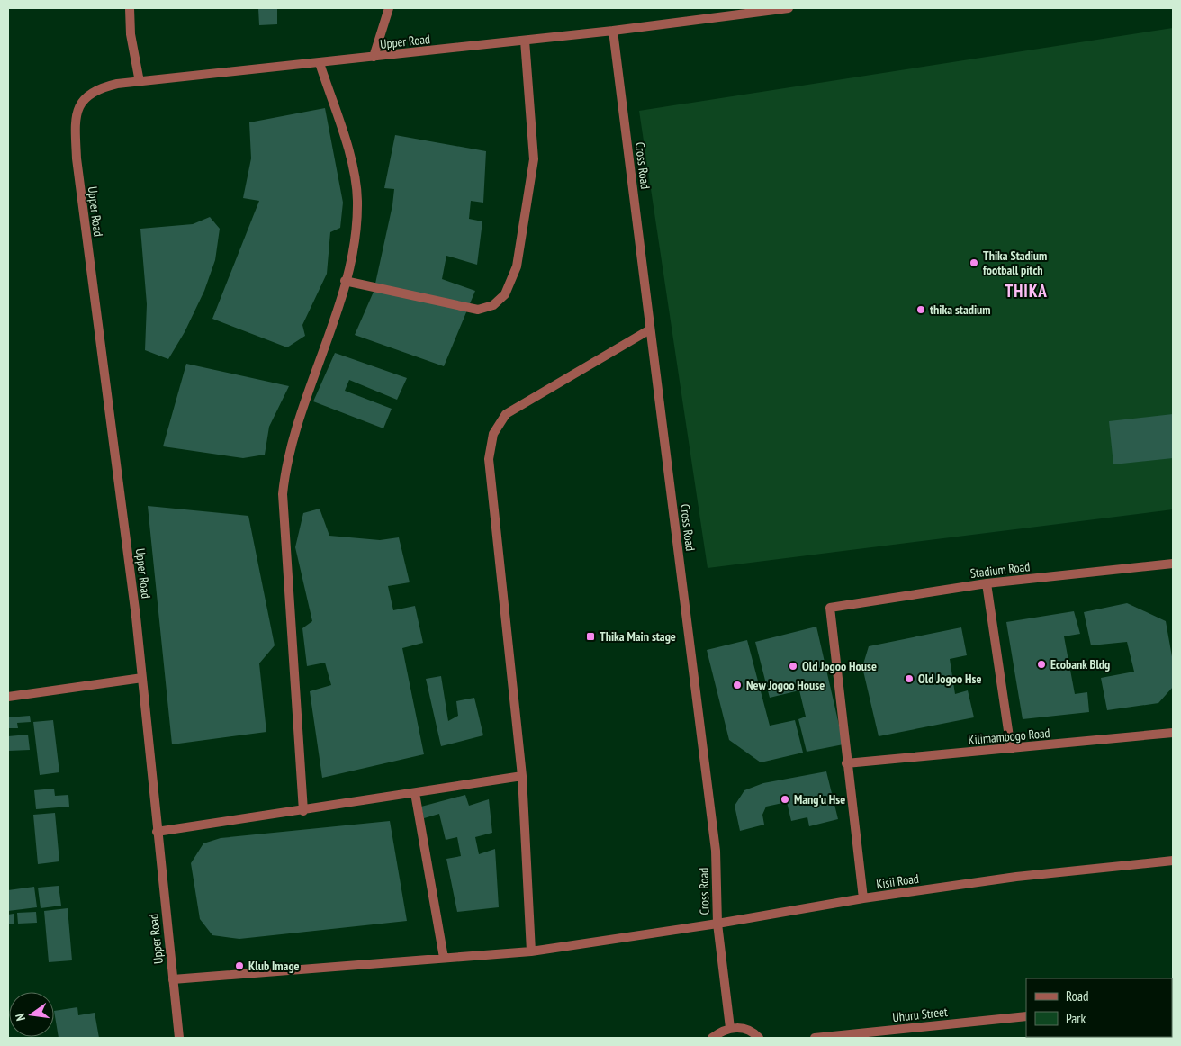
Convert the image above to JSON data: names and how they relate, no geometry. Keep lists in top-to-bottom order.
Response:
{
  "streets": {
    "street": [
      "Upper Road",
      "Cross Road",
      "Stadium Road",
      "Kilimambogo Road",
      "Kisii Road",
      "Uhuru Street"
    ]
  },
  "crossings": [
    ["Upper Road", "Cross Road"],
    ["Stadium Road", "Kisii Road"],
    ["Kilimambogo Road", "Kisii Road"]
  ],
  "districts": ["THIKA"],
  "places": {
    "other": [
      "Thika Stadium football pitch",
      "thika stadium",
      "Ecobank Bldg",
      "Old Jogoo House",
      "Old Jogoo Hse",
      "New Jogoo House",
      "Mang'u Hse",
      "Klub Image"
    ],
    "transit": ["Thika Main stage"]
  },
  "legend": ["Road", "Park"],
  "north": "left"
}
